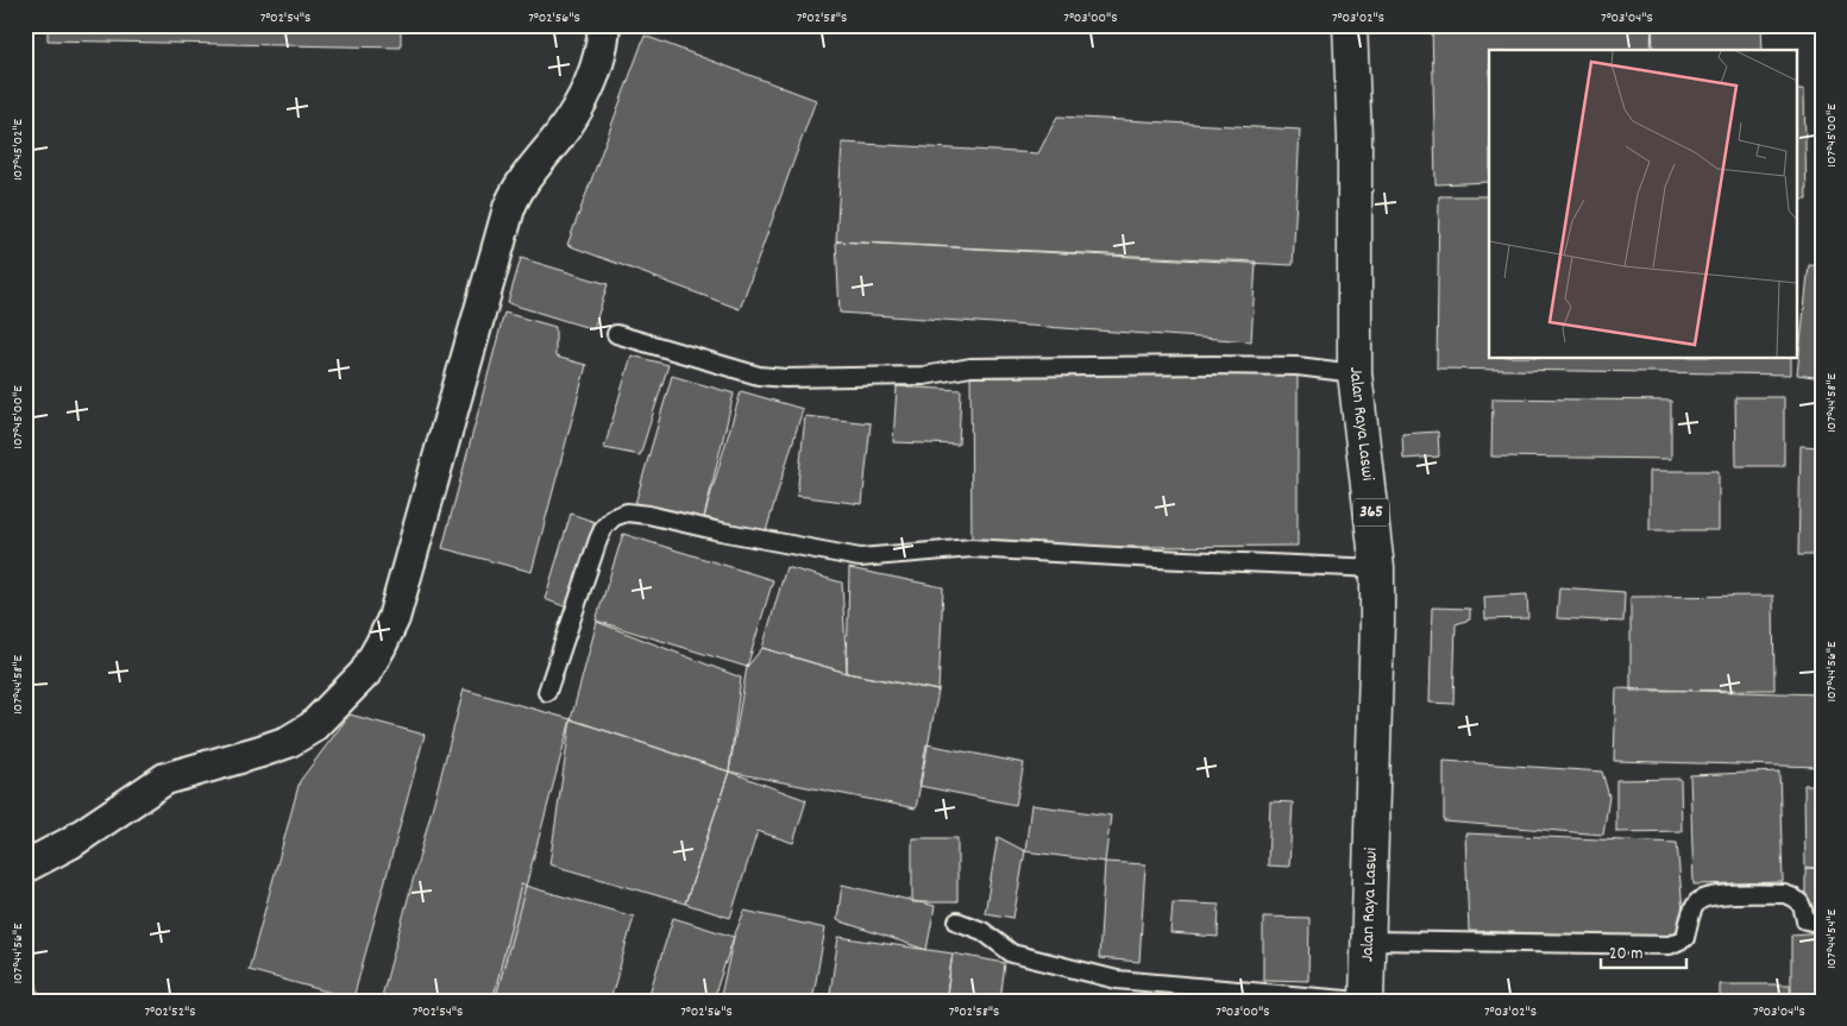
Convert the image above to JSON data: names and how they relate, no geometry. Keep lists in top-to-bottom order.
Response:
{
  "streets": {
    "main road": ["Jalan Raya Laswi", "365"]
  },
  "scale_bar": "20 m",
  "coordinates": [
    "7°02'54\"S",
    "7°02'56\"S",
    "7°02'58\"S",
    "7°03'00\"S",
    "7°03'02\"S",
    "7°03'04\"S",
    "107°45'00\"E",
    "107°45'02\"E",
    "107°44'58\"E",
    "107°44'56\"E",
    "107°44'54\"E",
    "7°02'52\"S"
  ]
}
